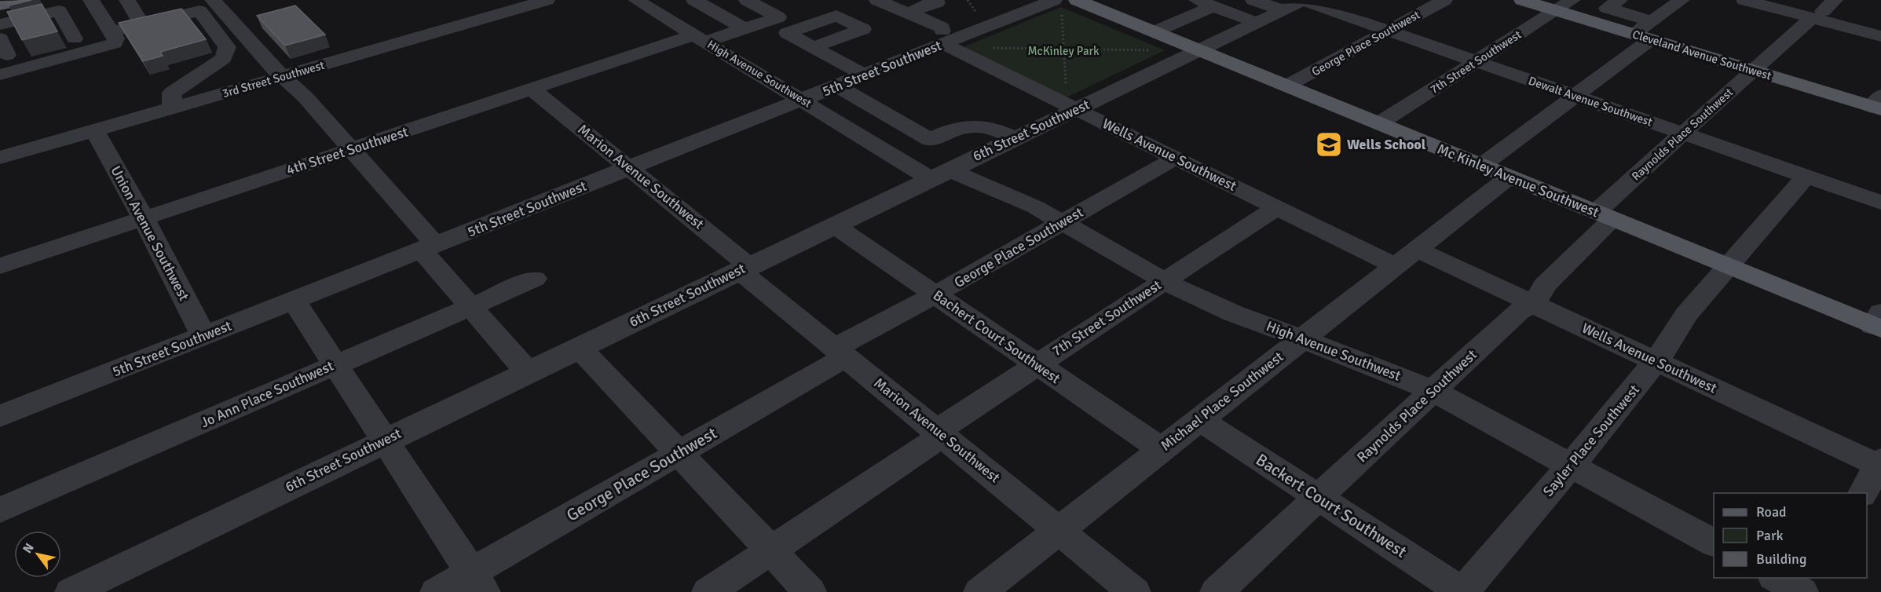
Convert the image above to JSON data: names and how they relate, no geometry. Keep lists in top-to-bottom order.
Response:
{
  "streets": {
    "main road": ["Cleveland Avenue Southwest", "Mc Kinley Avenue Southwest"],
    "street": [
      "George Place Southwest",
      "7th Street Southwest",
      "5th Street Southwest",
      "High Avenue Southwest",
      "3rd Street Southwest",
      "Dewalt Avenue Southwest",
      "6th Street Southwest",
      "Raynolds Place Southwest",
      "4th Street Southwest",
      "Wells Avenue Southwest",
      "Marion Avenue Southwest",
      "Union Avenue Southwest",
      "Bachert Court Southwest",
      "Jo Ann Place Southwest",
      "Michael Place Southwest",
      "Sayler Place Southwest",
      "Backert Court Southwest"
    ]
  },
  "crossings": [
    ["George Place Southwest", "High Avenue Southwest"],
    ["George Place Southwest", "Dewalt Avenue Southwest"],
    ["George Place Southwest", "Wells Avenue Southwest"],
    ["George Place Southwest", "Marion Avenue Southwest"],
    ["George Place Southwest", "Mc Kinley Avenue Southwest"],
    ["George Place Southwest", "Bachert Court Southwest"],
    ["Cleveland Avenue Southwest", "7th Street Southwest"],
    ["Cleveland Avenue Southwest", "Raynolds Place Southwest"],
    ["7th Street Southwest", "High Avenue Southwest"],
    ["7th Street Southwest", "Dewalt Avenue Southwest"],
    ["7th Street Southwest", "Wells Avenue Southwest"],
    ["7th Street Southwest", "Marion Avenue Southwest"],
    ["7th Street Southwest", "Mc Kinley Avenue Southwest"],
    ["7th Street Southwest", "Bachert Court Southwest"],
    ["5th Street Southwest", "High Avenue Southwest"],
    ["5th Street Southwest", "Wells Avenue Southwest"],
    ["5th Street Southwest", "Marion Avenue Southwest"],
    ["5th Street Southwest", "Union Avenue Southwest"],
    ["High Avenue Southwest", "6th Street Southwest"],
    ["High Avenue Southwest", "Raynolds Place Southwest"],
    ["High Avenue Southwest", "4th Street Southwest"],
    ["High Avenue Southwest", "Michael Place Southwest"],
    ["High Avenue Southwest", "Sayler Place Southwest"],
    ["3rd Street Southwest", "Union Avenue Southwest"],
    ["Dewalt Avenue Southwest", "6th Street Southwest"],
    ["Dewalt Avenue Southwest", "Raynolds Place Southwest"],
    ["Dewalt Avenue Southwest", "Sayler Place Southwest"],
    ["6th Street Southwest", "Wells Avenue Southwest"],
    ["6th Street Southwest", "Marion Avenue Southwest"],
    ["6th Street Southwest", "Mc Kinley Avenue Southwest"],
    ["6th Street Southwest", "Bachert Court Southwest"],
    ["Raynolds Place Southwest", "Wells Avenue Southwest"],
    ["Raynolds Place Southwest", "Mc Kinley Avenue Southwest"],
    ["Raynolds Place Southwest", "Backert Court Southwest"],
    ["4th Street Southwest", "Marion Avenue Southwest"],
    ["4th Street Southwest", "Union Avenue Southwest"],
    ["Wells Avenue Southwest", "Michael Place Southwest"],
    ["Wells Avenue Southwest", "Sayler Place Southwest"],
    ["Marion Avenue Southwest", "Michael Place Southwest"],
    ["Mc Kinley Avenue Southwest", "Michael Place Southwest"],
    ["Mc Kinley Avenue Southwest", "Sayler Place Southwest"],
    ["Bachert Court Southwest", "Michael Place Southwest"],
    ["Michael Place Southwest", "Backert Court Southwest"],
    ["Sayler Place Southwest", "Backert Court Southwest"]
  ],
  "parks": ["McKinley Park"],
  "places": {
    "school or university": ["Wells School"]
  },
  "legend": ["Road", "Park", "Building"],
  "north": "top left"
}
